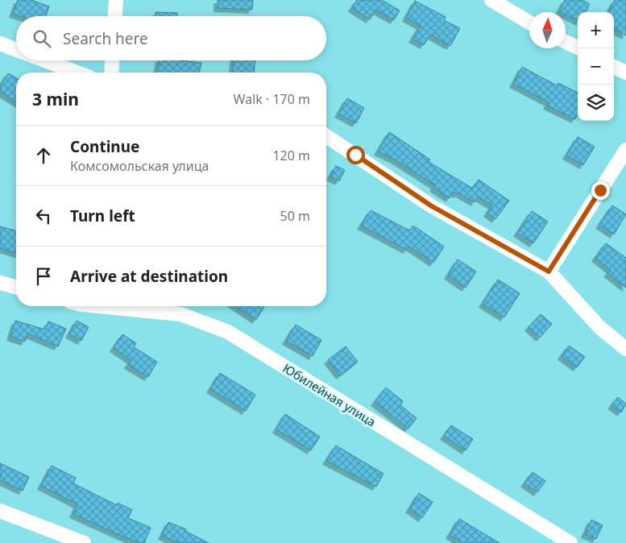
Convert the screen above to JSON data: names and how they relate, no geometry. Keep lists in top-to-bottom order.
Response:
{
  "streets": {
    "street": ["Юбилейная улица"]
  },
  "north": "top",
  "page": {
    "map_buttons": ["+", "−"],
    "search": "Search here",
    "heading": ["3 min", "Walk · 170 m"],
    "list": [
      ["Continue", "Комсомольская улица", "120 m"],
      ["Turn left", "50 m"],
      "Arrive at destination"
    ]
  }
}
